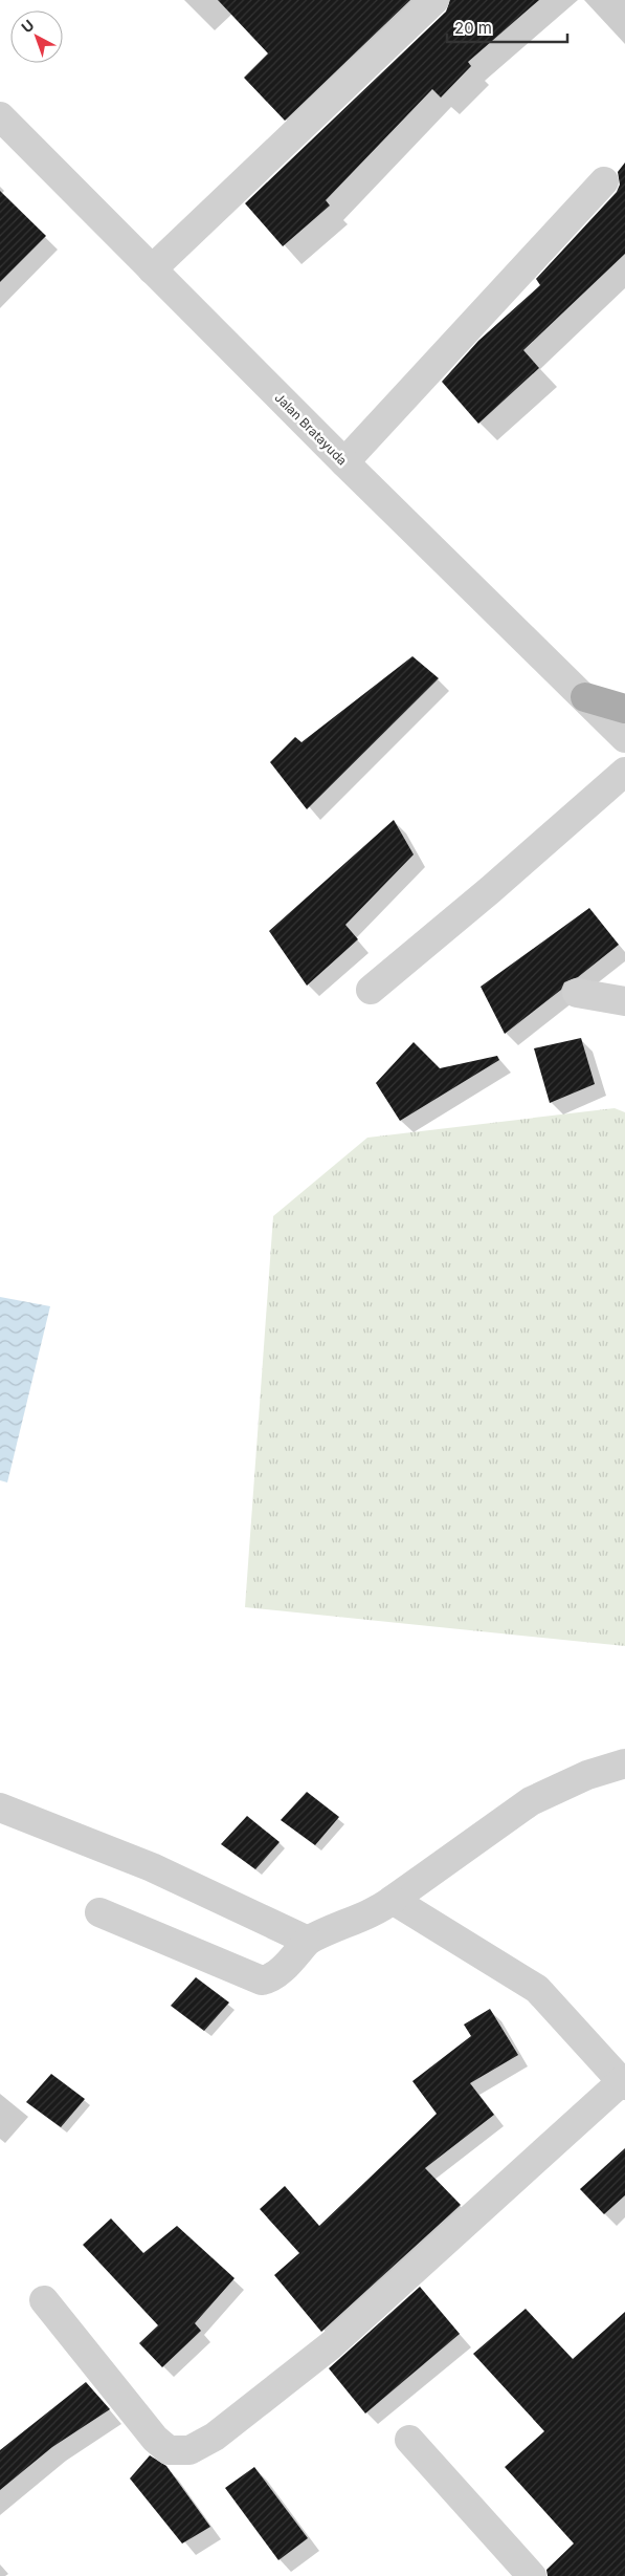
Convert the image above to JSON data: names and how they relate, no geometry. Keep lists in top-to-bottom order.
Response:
{
  "streets": {
    "street": ["Jalan Bratayuda"]
  },
  "scale_bar": "20 m",
  "north": "top left"
}
